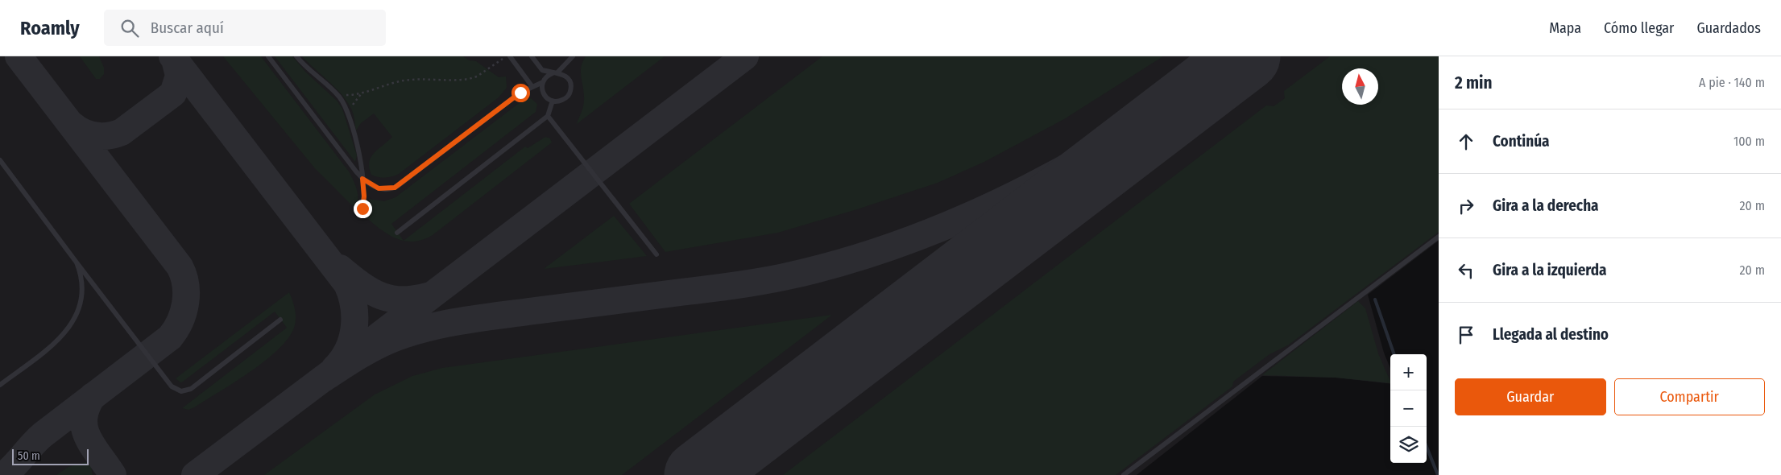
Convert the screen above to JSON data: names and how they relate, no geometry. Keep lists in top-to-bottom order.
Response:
{
  "scale_bar": "50 m",
  "north": "top",
  "page": {
    "header": "Roamly",
    "search": "Buscar aquí",
    "nav": ["Mapa", "Cómo llegar", "Guardados"],
    "heading": ["2 min", "A pie · 140 m"],
    "list": [
      ["Continúa", "100 m"],
      ["Gira a la derecha", "20 m"],
      ["Gira a la izquierda", "20 m"],
      "Llegada al destino"
    ],
    "map_buttons": ["+", "−"],
    "buttons": ["Guardar", "Compartir"],
    "scale": "50 m"
  }
}
